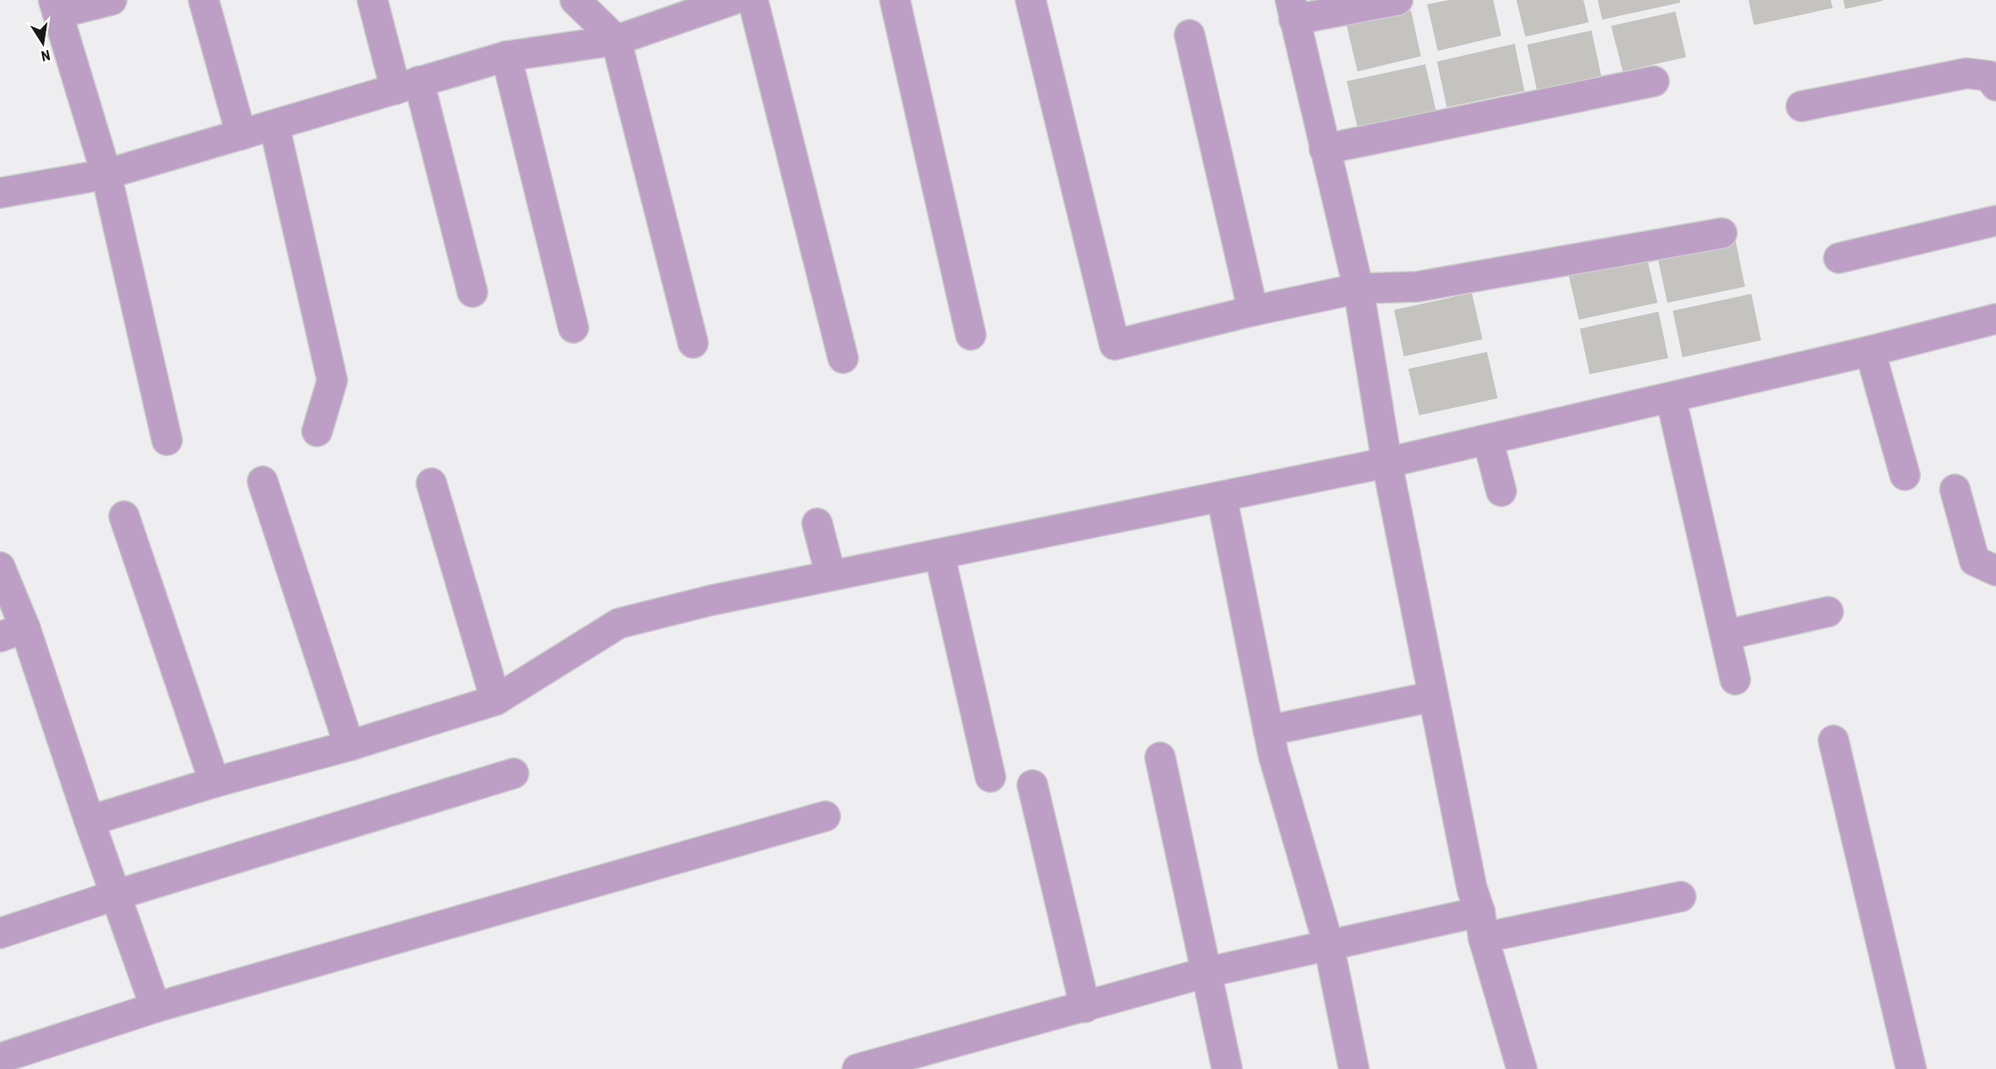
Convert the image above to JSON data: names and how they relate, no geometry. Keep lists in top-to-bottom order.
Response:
{
  "north": "bottom"
}
